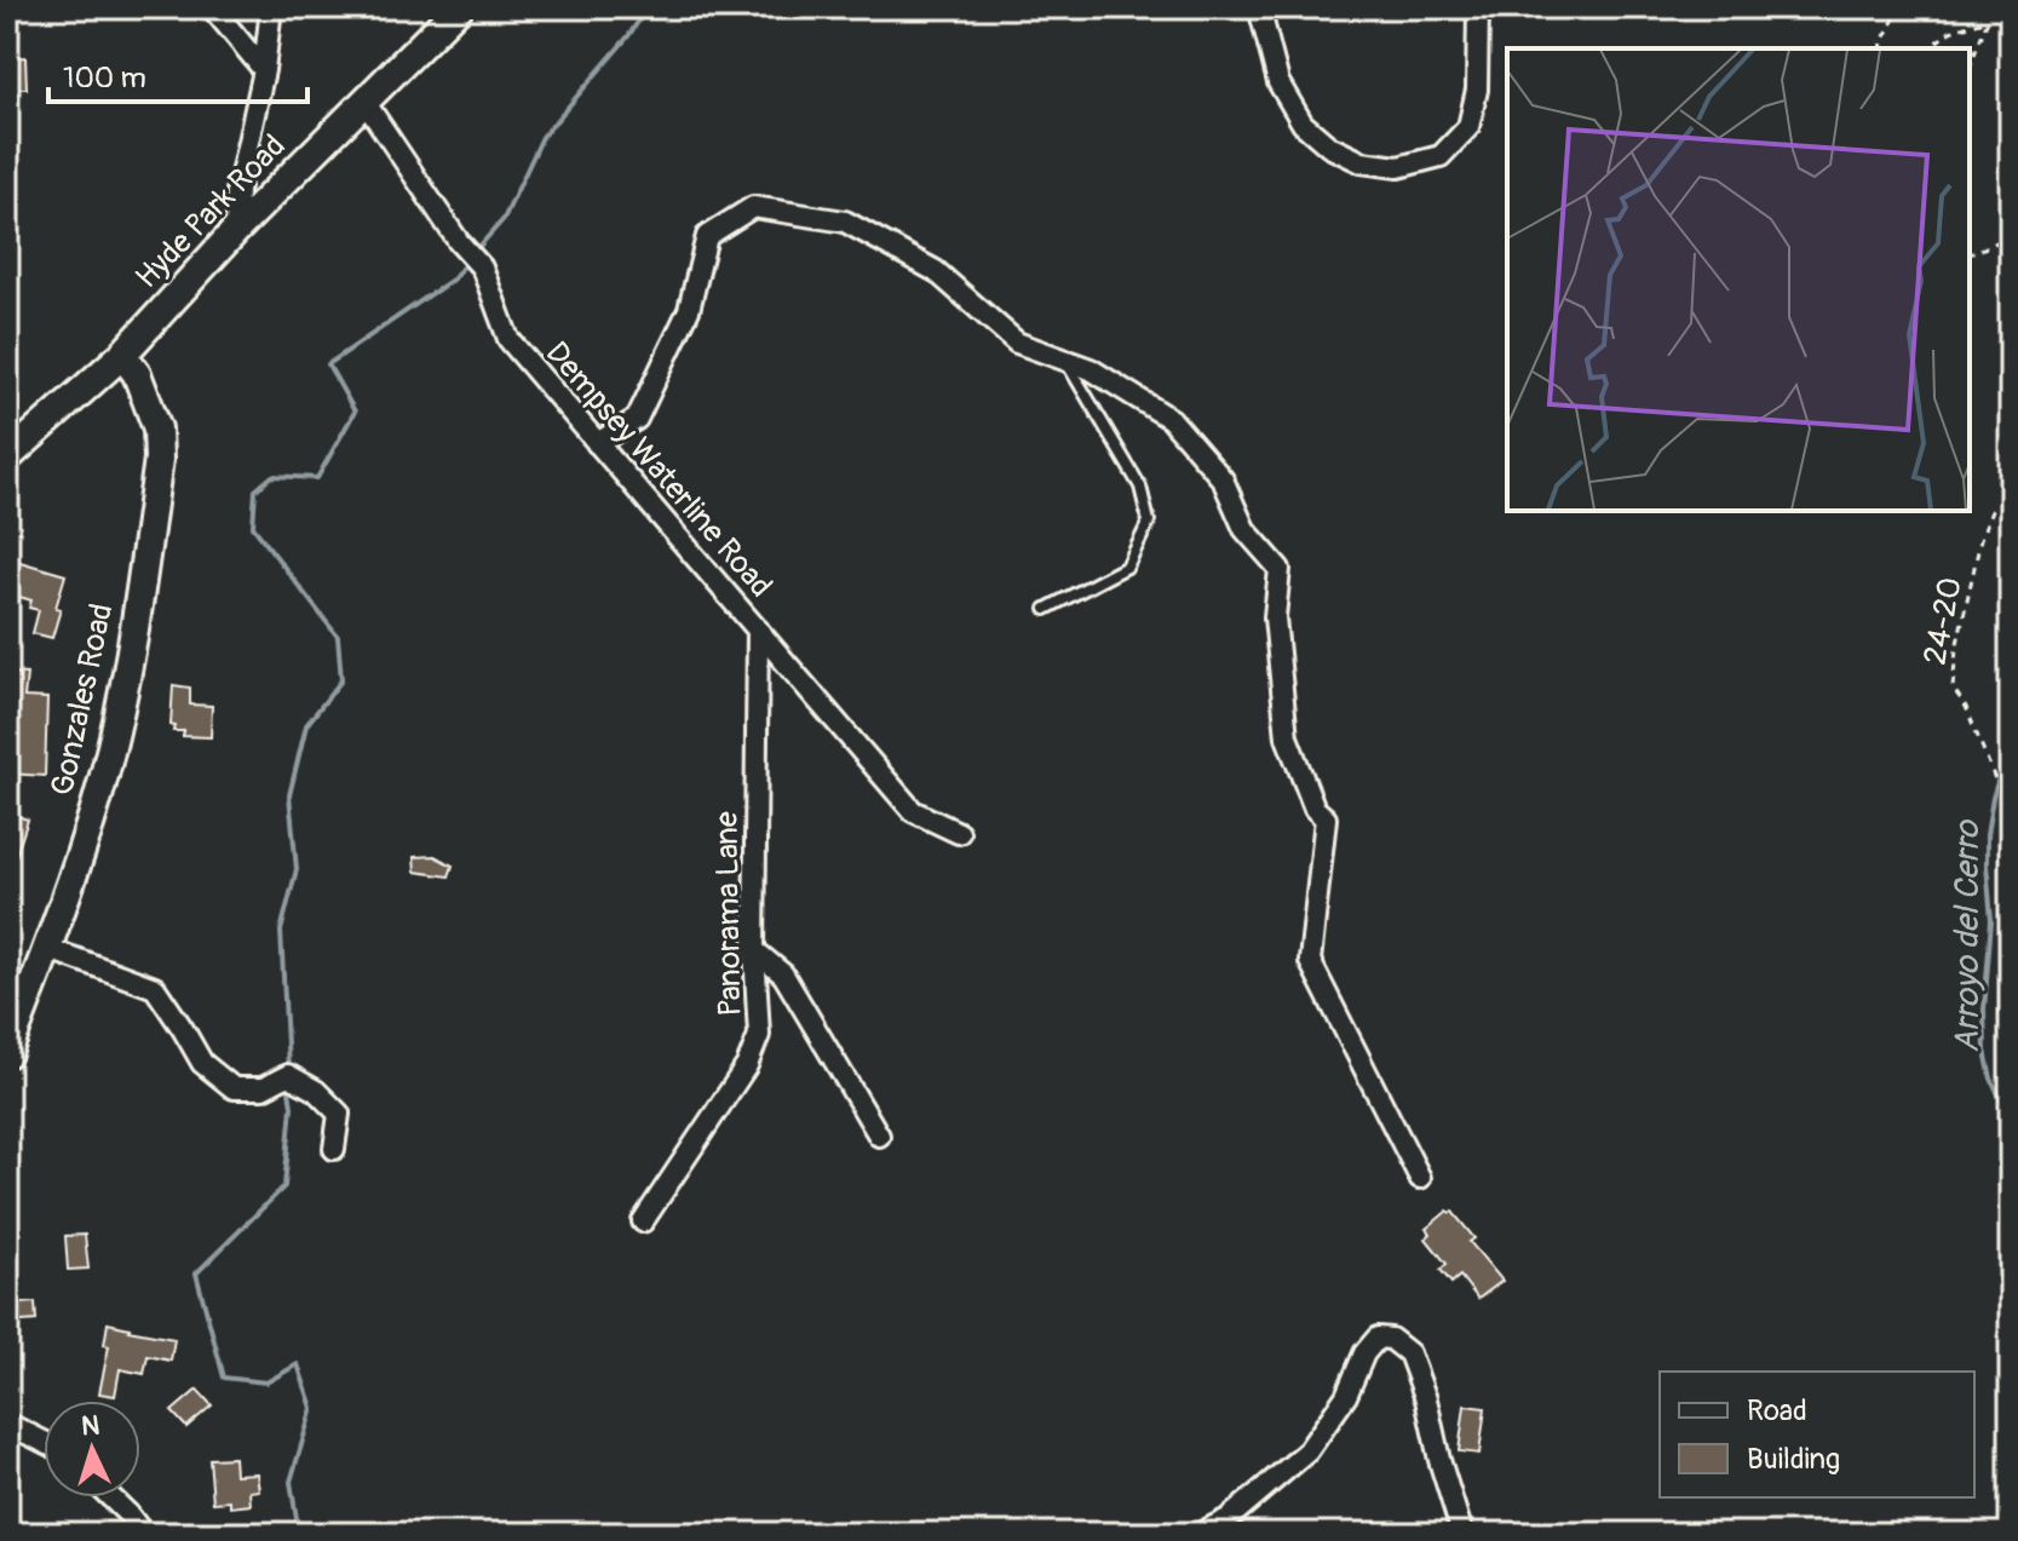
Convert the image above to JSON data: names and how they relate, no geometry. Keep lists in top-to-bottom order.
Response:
{
  "streets": {
    "street": [
      "Hyde Park Road",
      "Dempsey Waterline Road",
      "Gonzales Road",
      "Panorama Lane"
    ],
    "path": ["24-20"]
  },
  "crossings": [
    ["Hyde Park Road", "Dempsey Waterline Road"],
    ["Hyde Park Road", "Gonzales Road"],
    ["Dempsey Waterline Road", "Panorama Lane"]
  ],
  "water": ["Arroyo del Cerro"],
  "legend": ["Road", "Building"],
  "scale_bar": "100 m",
  "north": "top"
}
